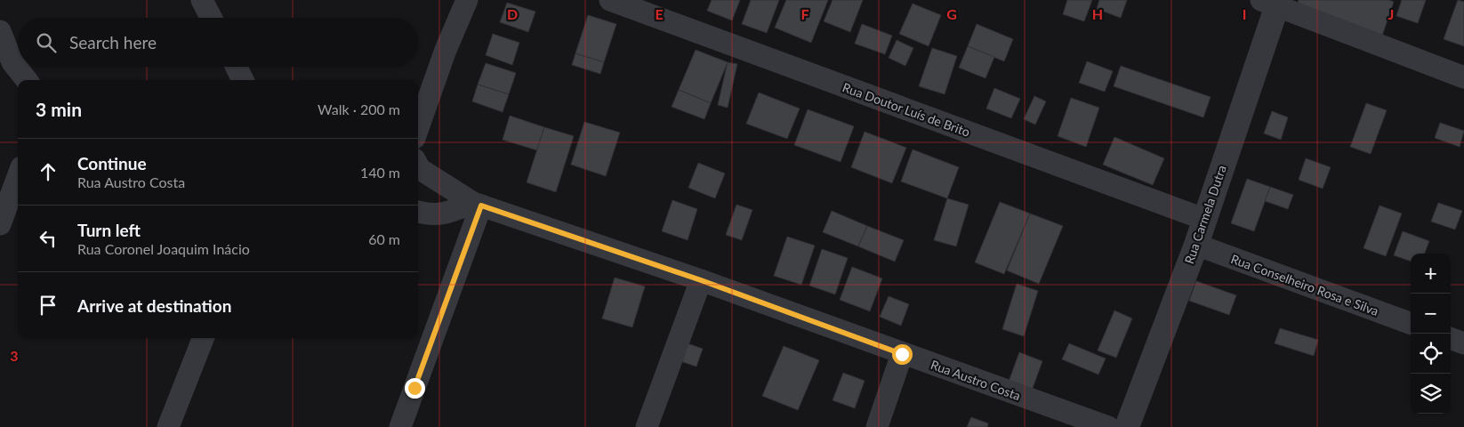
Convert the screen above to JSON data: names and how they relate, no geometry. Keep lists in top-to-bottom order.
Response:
{
  "streets": {
    "street": [
      "Rua Doutor Luís de Brito",
      "Rua Carmela Dutra",
      "Rua Conselheiro Rosa e Silva",
      "Rua Austro Costa"
    ]
  },
  "crossings": [
    ["Rua Doutor Luís de Brito", "Rua Carmela Dutra"],
    ["Rua Carmela Dutra", "Rua Conselheiro Rosa e Silva"]
  ],
  "page": {
    "search": "Search here",
    "heading": ["3 min", "Walk · 200 m"],
    "list": [
      ["Continue", "Rua Austro Costa", "140 m"],
      ["Turn left", "Rua Coronel Joaquim Inácio", "60 m"],
      "Arrive at destination"
    ],
    "map_buttons": ["+", "−"]
  },
  "grid": {
    "columns": [
      "D",
      "E",
      "F",
      "G",
      "H",
      "I",
      "J"
    ],
    "rows": ["3"]
  }
}
